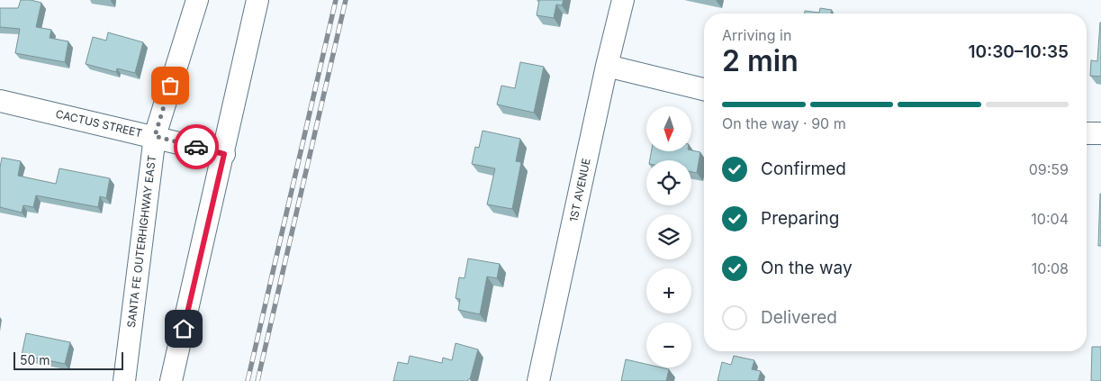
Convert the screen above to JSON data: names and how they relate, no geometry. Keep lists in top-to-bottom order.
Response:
{
  "streets": {
    "street": ["CACTUS STREET", "1ST AVENUE", "SANTA FE OUTERHIGHWAY EAST"]
  },
  "crossings": [
    ["CACTUS STREET", "SANTA FE OUTERHIGHWAY EAST"]
  ],
  "scale_bar": "50 m",
  "north": "bottom",
  "page": {
    "heading": ["2 min", "Arriving in", "10:30–10:35"],
    "bar": "On the way · 90 m",
    "map_buttons": ["+", "−"],
    "list": [
      ["Confirmed", "09:59"],
      ["Preparing", "10:04"],
      ["On the way", "10:08"],
      "Delivered"
    ],
    "scale": "50 m"
  }
}
